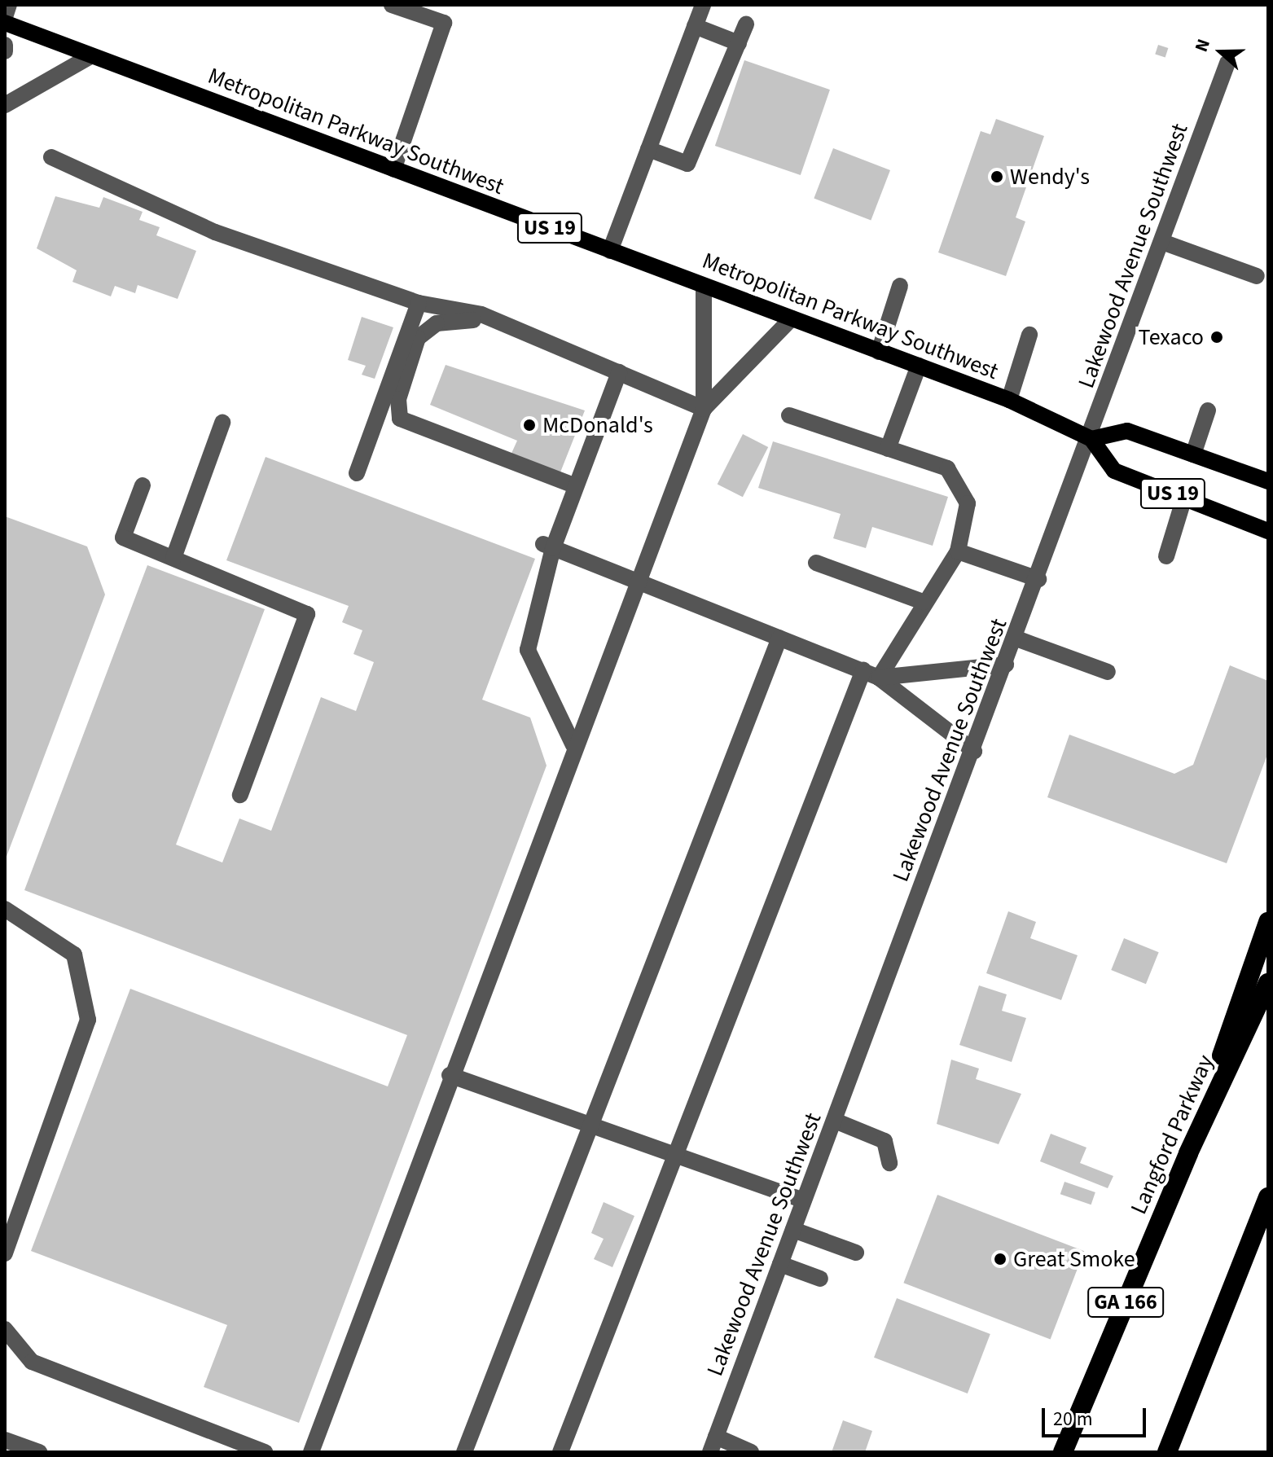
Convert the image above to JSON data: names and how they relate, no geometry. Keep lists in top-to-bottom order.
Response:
{
  "streets": {
    "highway": ["Langford Parkway", "GA 166"],
    "main road": ["Metropolitan Parkway Southwest", "US 19"],
    "street": ["Lakewood Avenue Southwest"]
  },
  "crossings": [
    ["Metropolitan Parkway Southwest", "US 19"],
    ["Metropolitan Parkway Southwest", "Lakewood Avenue Southwest"],
    ["US 19", "Lakewood Avenue Southwest"]
  ],
  "places": [
    "Wendy's",
    "Texaco",
    "McDonald's",
    "Great Smoke"
  ],
  "scale_bar": "20 m",
  "north": "left"
}
